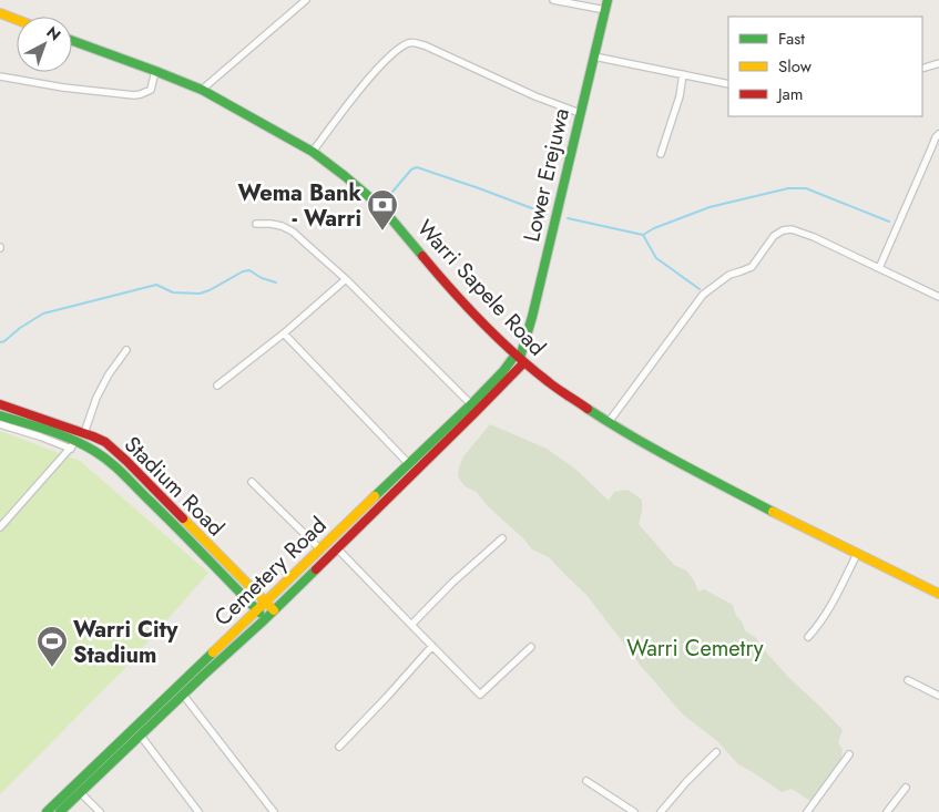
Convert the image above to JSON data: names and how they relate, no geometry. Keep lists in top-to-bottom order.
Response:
{
  "streets": {
    "main road": [
      "Lower Erejuwa",
      "Warri Sapele Road",
      "Stadium Road",
      "Cemetery Road"
    ]
  },
  "crossings": [
    ["Lower Erejuwa", "Warri Sapele Road"],
    ["Lower Erejuwa", "Cemetery Road"],
    ["Warri Sapele Road", "Cemetery Road"],
    ["Stadium Road", "Cemetery Road"]
  ],
  "parks": ["Warri Cemetry"],
  "places": {
    "bank": ["Wema Bank - Warri"],
    "sports": ["Warri City Stadium"]
  },
  "legend": ["Fast", "Slow", "Jam"],
  "north": "top right"
}
